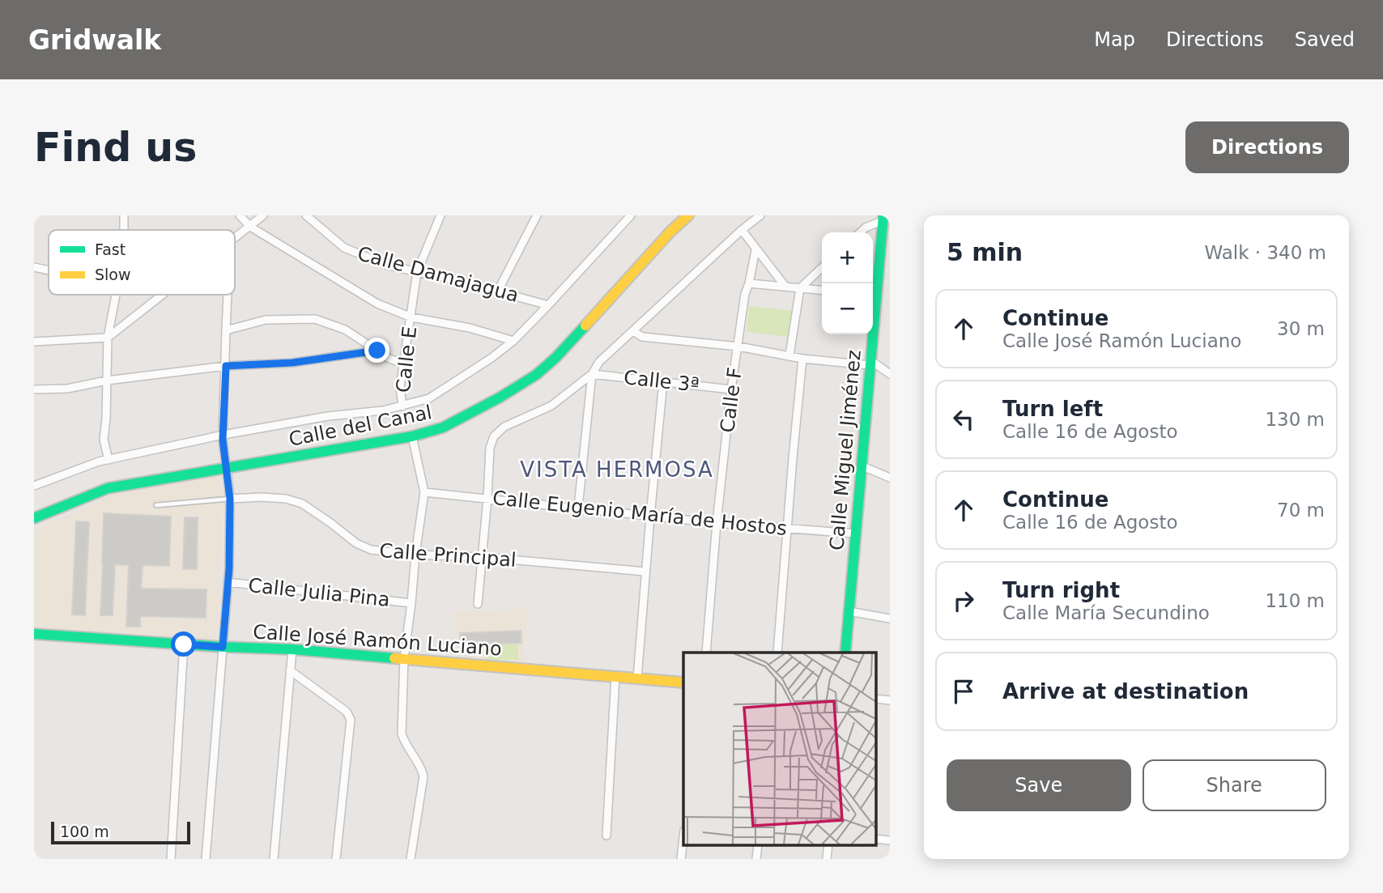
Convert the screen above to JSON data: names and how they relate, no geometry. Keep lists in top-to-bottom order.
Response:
{
  "streets": {
    "street": [
      "Calle Damajagua",
      "Calle E",
      "Calle 3ª",
      "Calle F",
      "Calle del Canal",
      "Calle Miguel Jiménez",
      "Calle Eugenio María de Hostos",
      "Calle Principal",
      "Calle Julia Pina",
      "Calle José Ramón Luciano"
    ]
  },
  "crossings": [
    ["Calle Damajagua", "Calle E"],
    ["Calle 3ª", "Calle F"],
    ["Calle F", "Calle Eugenio María de Hostos"],
    ["Calle Miguel Jiménez", "Calle Eugenio María de Hostos"]
  ],
  "districts": ["VISTA HERMOSA"],
  "legend": ["Fast", "Slow"],
  "scale_bar": "100 m",
  "page": {
    "header": "Gridwalk",
    "nav": ["Map", "Directions", "Saved"],
    "buttons": [
      "Directions",
      ["Save", "Share"]
    ],
    "title": "Find us",
    "heading": ["5 min", "Walk · 340 m"],
    "map_buttons": ["+", "−"],
    "list": [
      ["Continue", "Calle José Ramón Luciano", "30 m"],
      ["Turn left", "Calle 16 de Agosto", "130 m"],
      ["Continue", "Calle 16 de Agosto", "70 m"],
      ["Turn right", "Calle María Secundino", "110 m"],
      "Arrive at destination"
    ],
    "scale": "100 m"
  }
}
